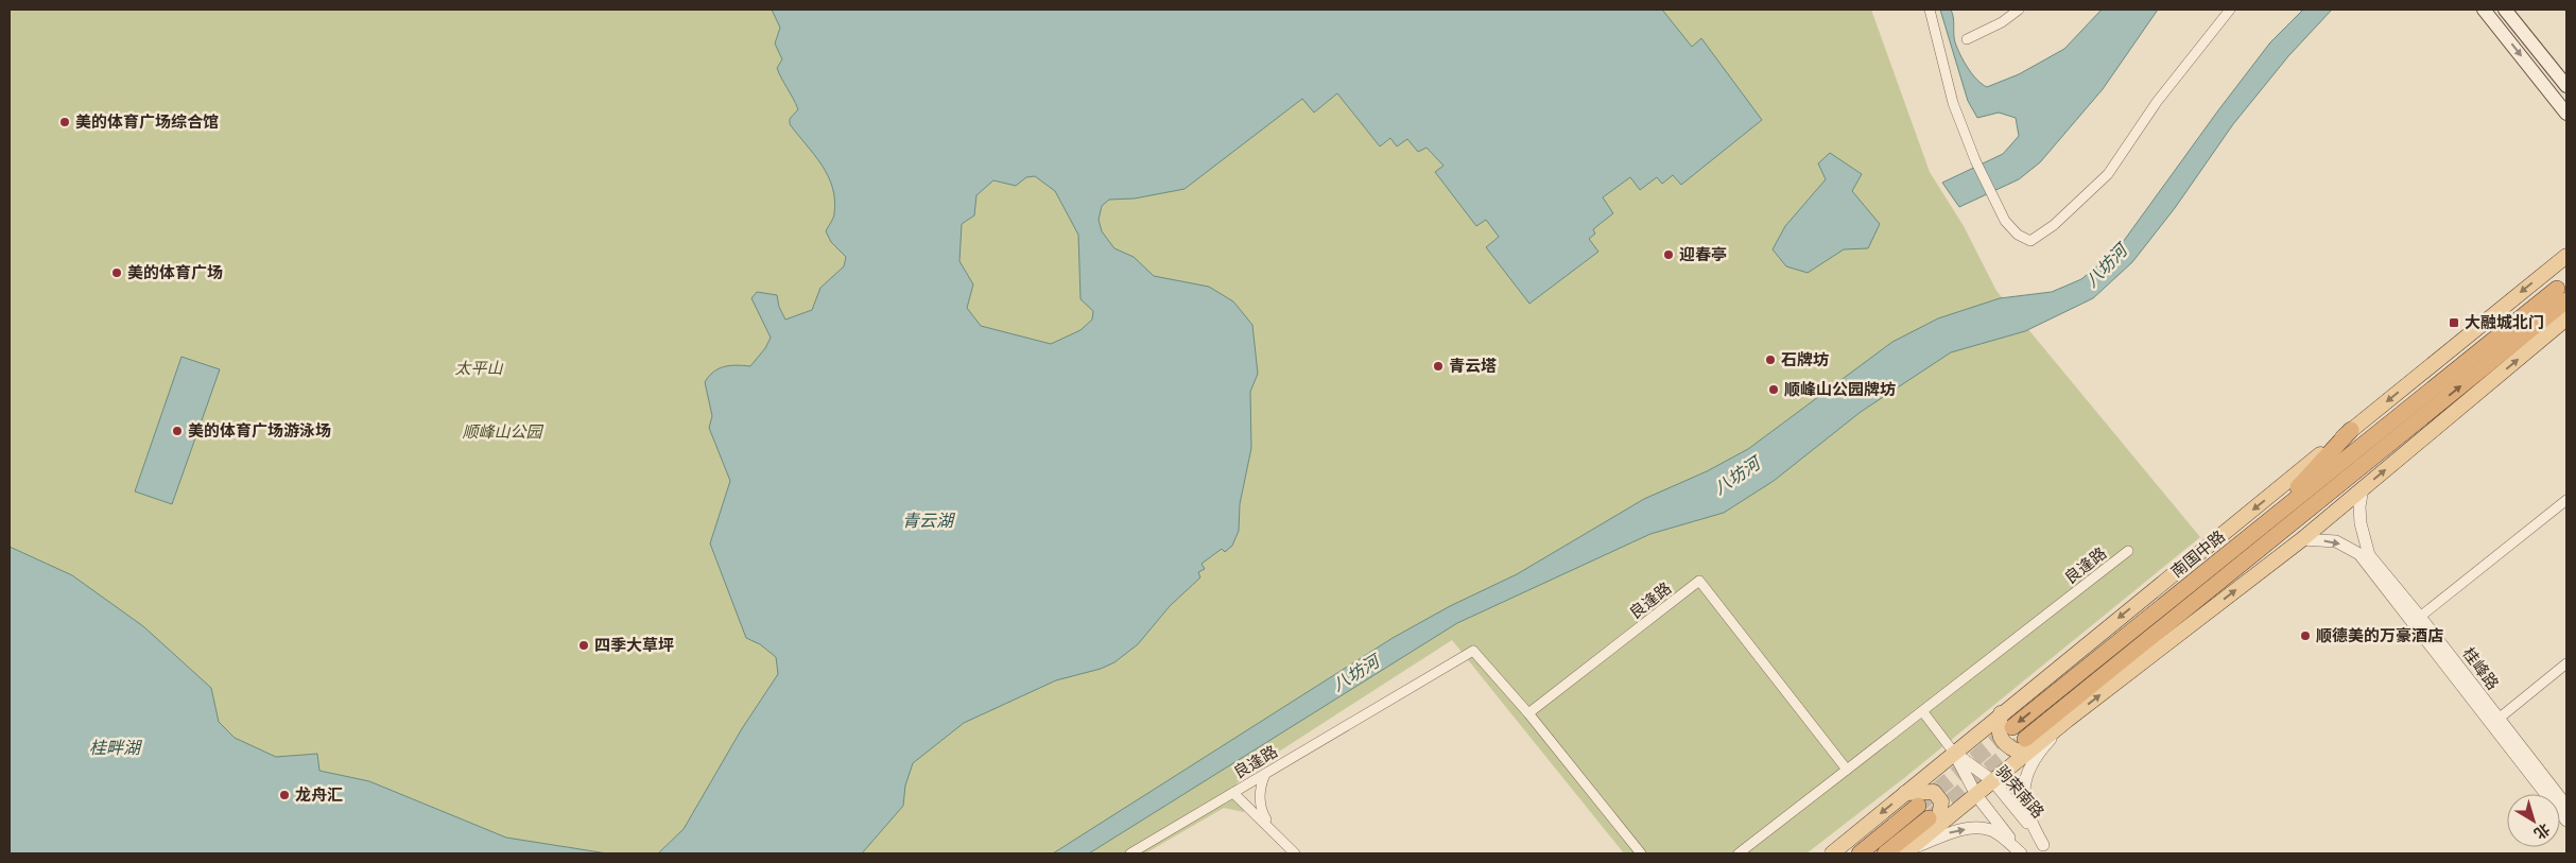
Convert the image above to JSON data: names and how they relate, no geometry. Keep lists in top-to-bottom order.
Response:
{
  "streets": {
    "highway": ["南国中路"],
    "street": ["良逢路", "桂峰路", "驹荣南路"]
  },
  "crossings": [
    ["南国中路", "驹荣南路"]
  ],
  "water": ["八坊河", "青云湖", "桂畔湖"],
  "parks": ["太平山", "顺峰山公园"],
  "places": {
    "other": [
      "美的体育广场综合馆",
      "迎春亭",
      "美的体育广场",
      "石牌坊",
      "青云塔",
      "顺峰山公园牌坊",
      "美的体育广场游泳场",
      "顺德美的万豪酒店",
      "四季大草坪",
      "龙舟汇"
    ],
    "transit": ["大融城北门"]
  },
  "north": "bottom right"
}
